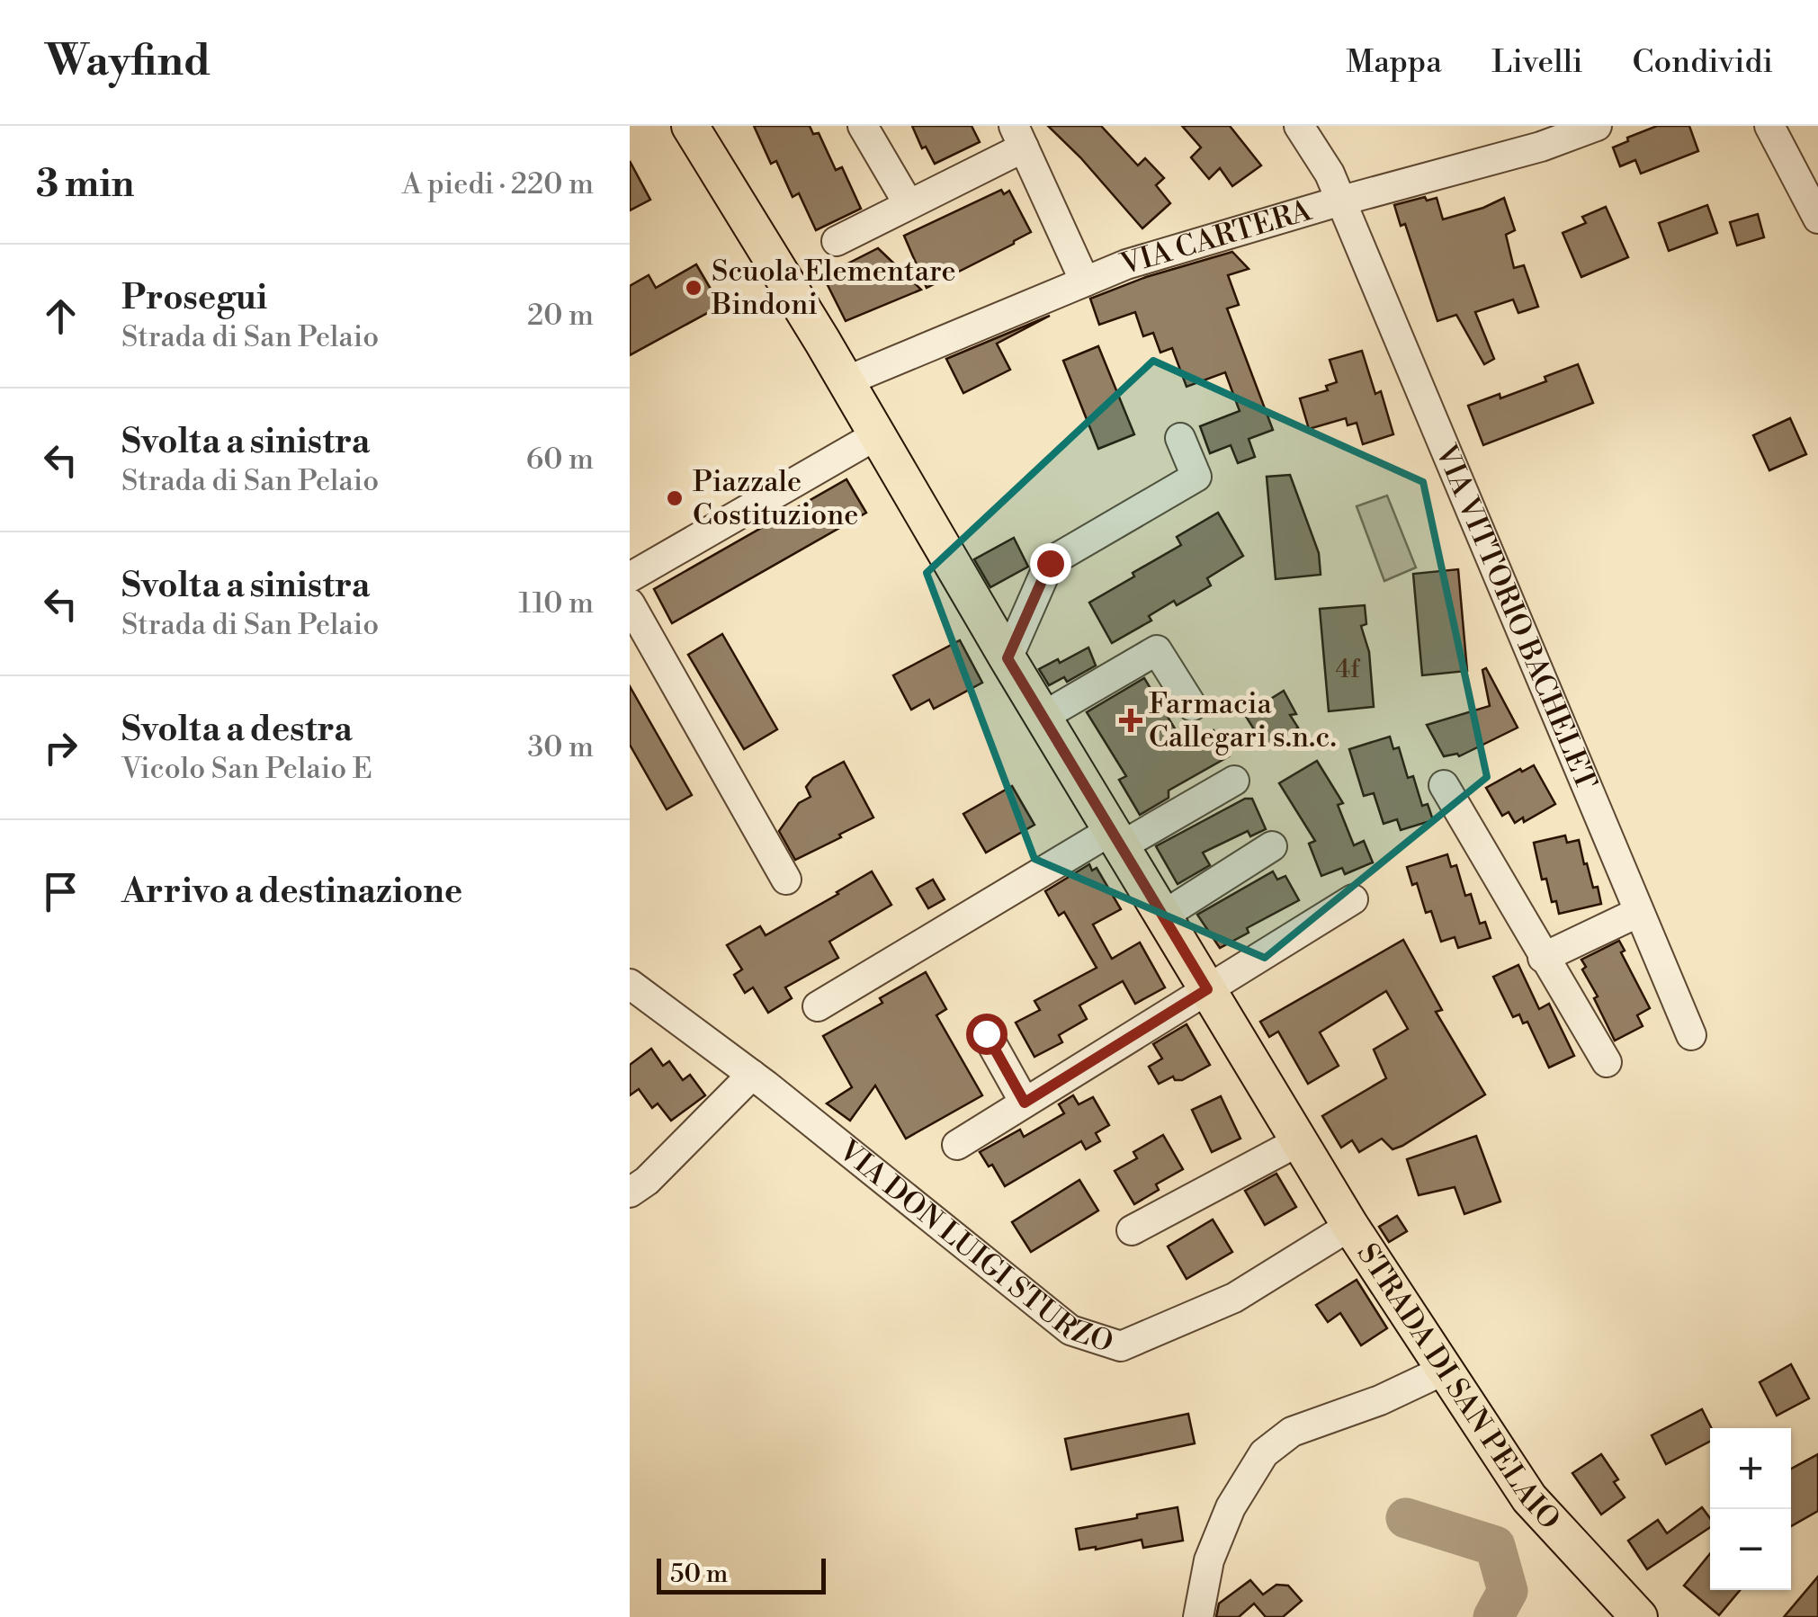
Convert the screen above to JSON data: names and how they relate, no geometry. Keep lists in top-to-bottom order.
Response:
{
  "streets": {
    "main road": ["STRADA DI SAN PELAIO"],
    "street": ["VIA CARTERA", "VIA VITTORIO BACHELET", "VIA DON LUIGI STURZO"]
  },
  "crossings": [
    ["VIA CARTERA", "VIA VITTORIO BACHELET"],
    ["VIA CARTERA", "STRADA DI SAN PELAIO"],
    ["VIA DON LUIGI STURZO", "STRADA DI SAN PELAIO"]
  ],
  "places": {
    "other": ["Scuola Elementare Bindoni", "Piazzale Costituzione"],
    "health": ["Farmacia Callegari s.n.c."]
  },
  "house_numbers": ["4f"],
  "scale_bar": "50 m",
  "page": {
    "header": "Wayfind",
    "nav": ["Mappa", "Livelli", "Condividi"],
    "heading": ["3 min", "A piedi · 220 m"],
    "list": [
      ["Prosegui", "Strada di San Pelaio", "20 m"],
      ["Svolta a sinistra", "Strada di San Pelaio", "60 m"],
      ["Svolta a sinistra", "Strada di San Pelaio", "110 m"],
      ["Svolta a destra", "Vicolo San Pelaio E", "30 m"],
      "Arrivo a destinazione"
    ],
    "map_buttons": ["+", "−"],
    "scale": "50 m"
  }
}
